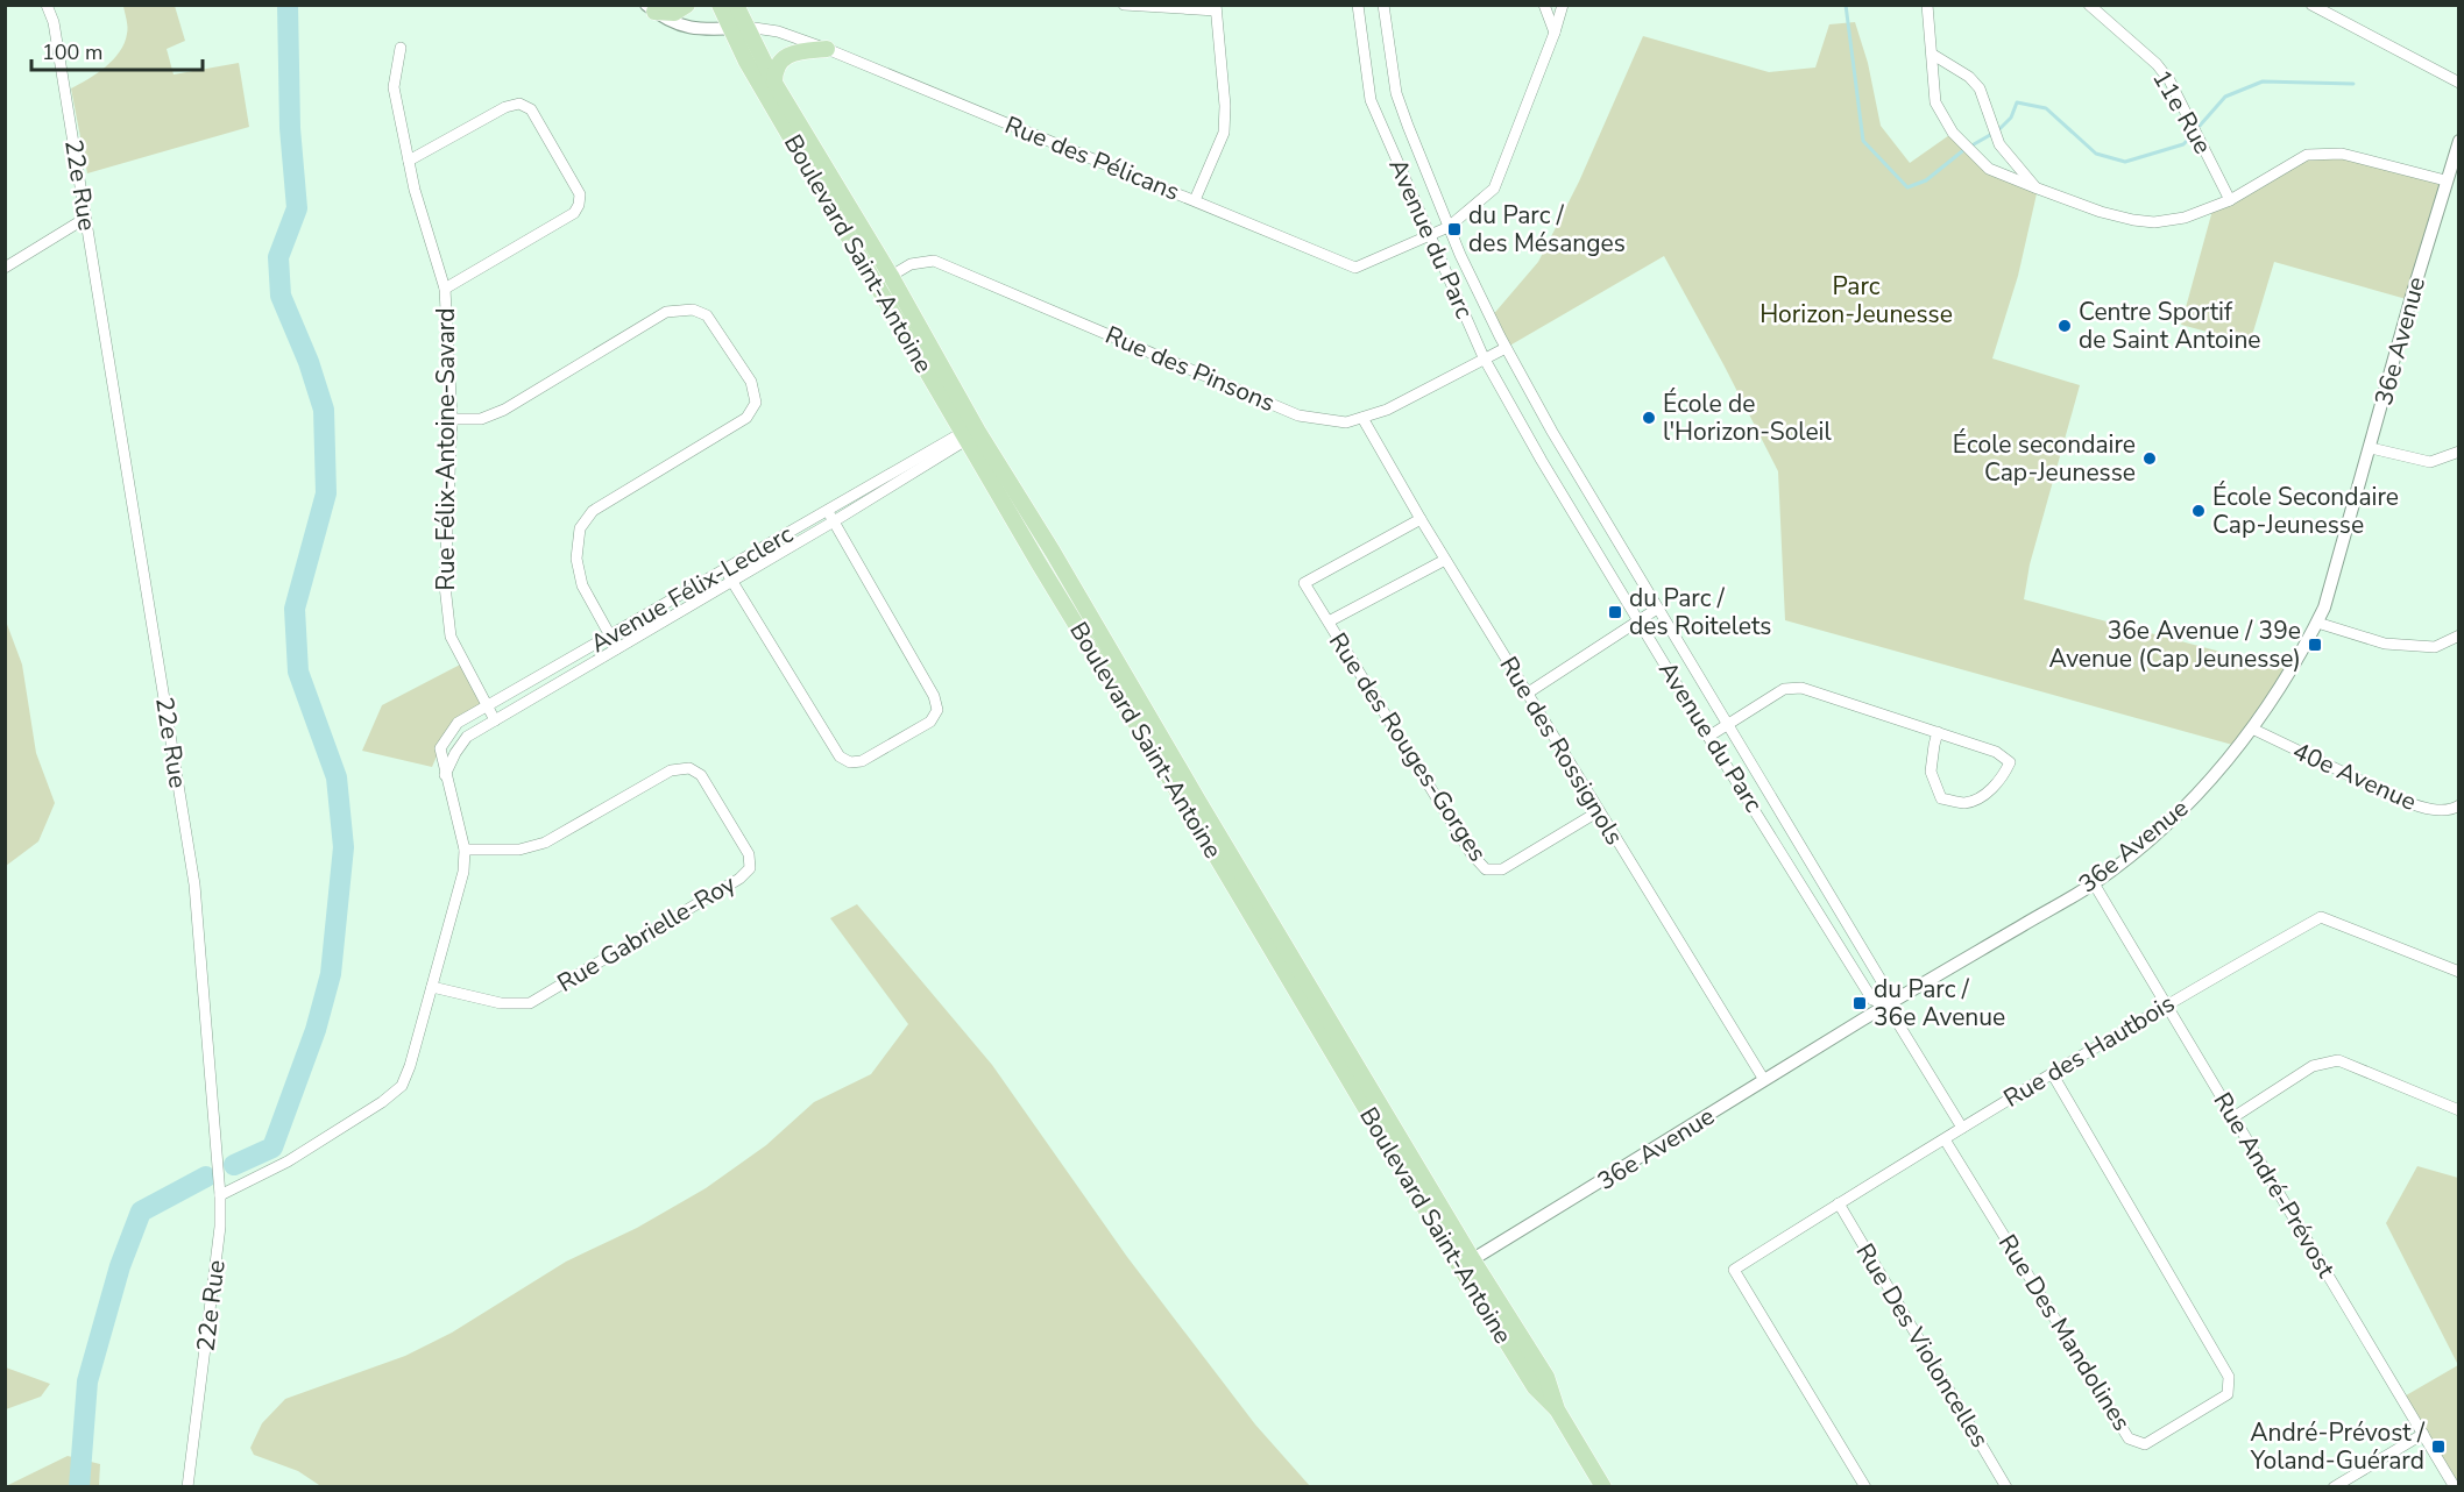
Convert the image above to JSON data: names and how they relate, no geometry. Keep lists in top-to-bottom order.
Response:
{
  "streets": {
    "main road": ["Boulevard Saint-Antoine"],
    "street": [
      "11e Rue",
      "Rue des Pélicans",
      "22e Rue",
      "Avenue du Parc",
      "36e Avenue",
      "Rue des Pinsons",
      "Rue Félix-Antoine-Savard",
      "Avenue Félix-Leclerc",
      "Rue des Rouges-Gorges",
      "Rue des Rossignols",
      "40e Avenue",
      "Rue Gabrielle-Roy",
      "Rue des Hautbois",
      "Rue André-Prévost",
      "Rue Des Mandolines",
      "Rue Des Violoncelles"
    ]
  },
  "crossings": [
    ["Rue des Pélicans", "Avenue du Parc"],
    ["Rue des Pélicans", "Boulevard Saint-Antoine"],
    ["22e Rue", "Avenue Félix-Leclerc"],
    ["Avenue du Parc", "36e Avenue"],
    ["Avenue du Parc", "Rue des Pinsons"],
    ["Avenue du Parc", "Rue des Hautbois"],
    ["Boulevard Saint-Antoine", "36e Avenue"],
    ["Boulevard Saint-Antoine", "Rue des Pinsons"],
    ["Boulevard Saint-Antoine", "Avenue Félix-Leclerc"],
    ["36e Avenue", "Rue des Rossignols"],
    ["36e Avenue", "40e Avenue"],
    ["36e Avenue", "Rue André-Prévost"],
    ["Rue des Pinsons", "Rue des Rossignols"],
    ["Rue Félix-Antoine-Savard", "Avenue Félix-Leclerc"],
    ["Avenue Félix-Leclerc", "Rue Gabrielle-Roy"],
    ["Rue des Rouges-Gorges", "Rue des Rossignols"],
    ["Rue des Hautbois", "Rue André-Prévost"],
    ["Rue des Hautbois", "Rue Des Mandolines"],
    ["Rue des Hautbois", "Rue Des Violoncelles"]
  ],
  "parks": ["Parc Horizon-Jeunesse"],
  "places": {
    "transit": [
      "du Parc / des Mésanges",
      "du Parc / des Roitelets",
      "36e Avenue / 39e Avenue (Cap Jeunesse)",
      "du Parc / 36e Avenue",
      "André-Prévost / Yoland-Guérard"
    ],
    "other": [
      "Centre Sportif de Saint Antoine",
      "École de l'Horizon-Soleil",
      "École secondaire Cap-Jeunesse",
      "École Secondaire Cap-Jeunesse"
    ]
  },
  "scale_bar": "100 m"
}
